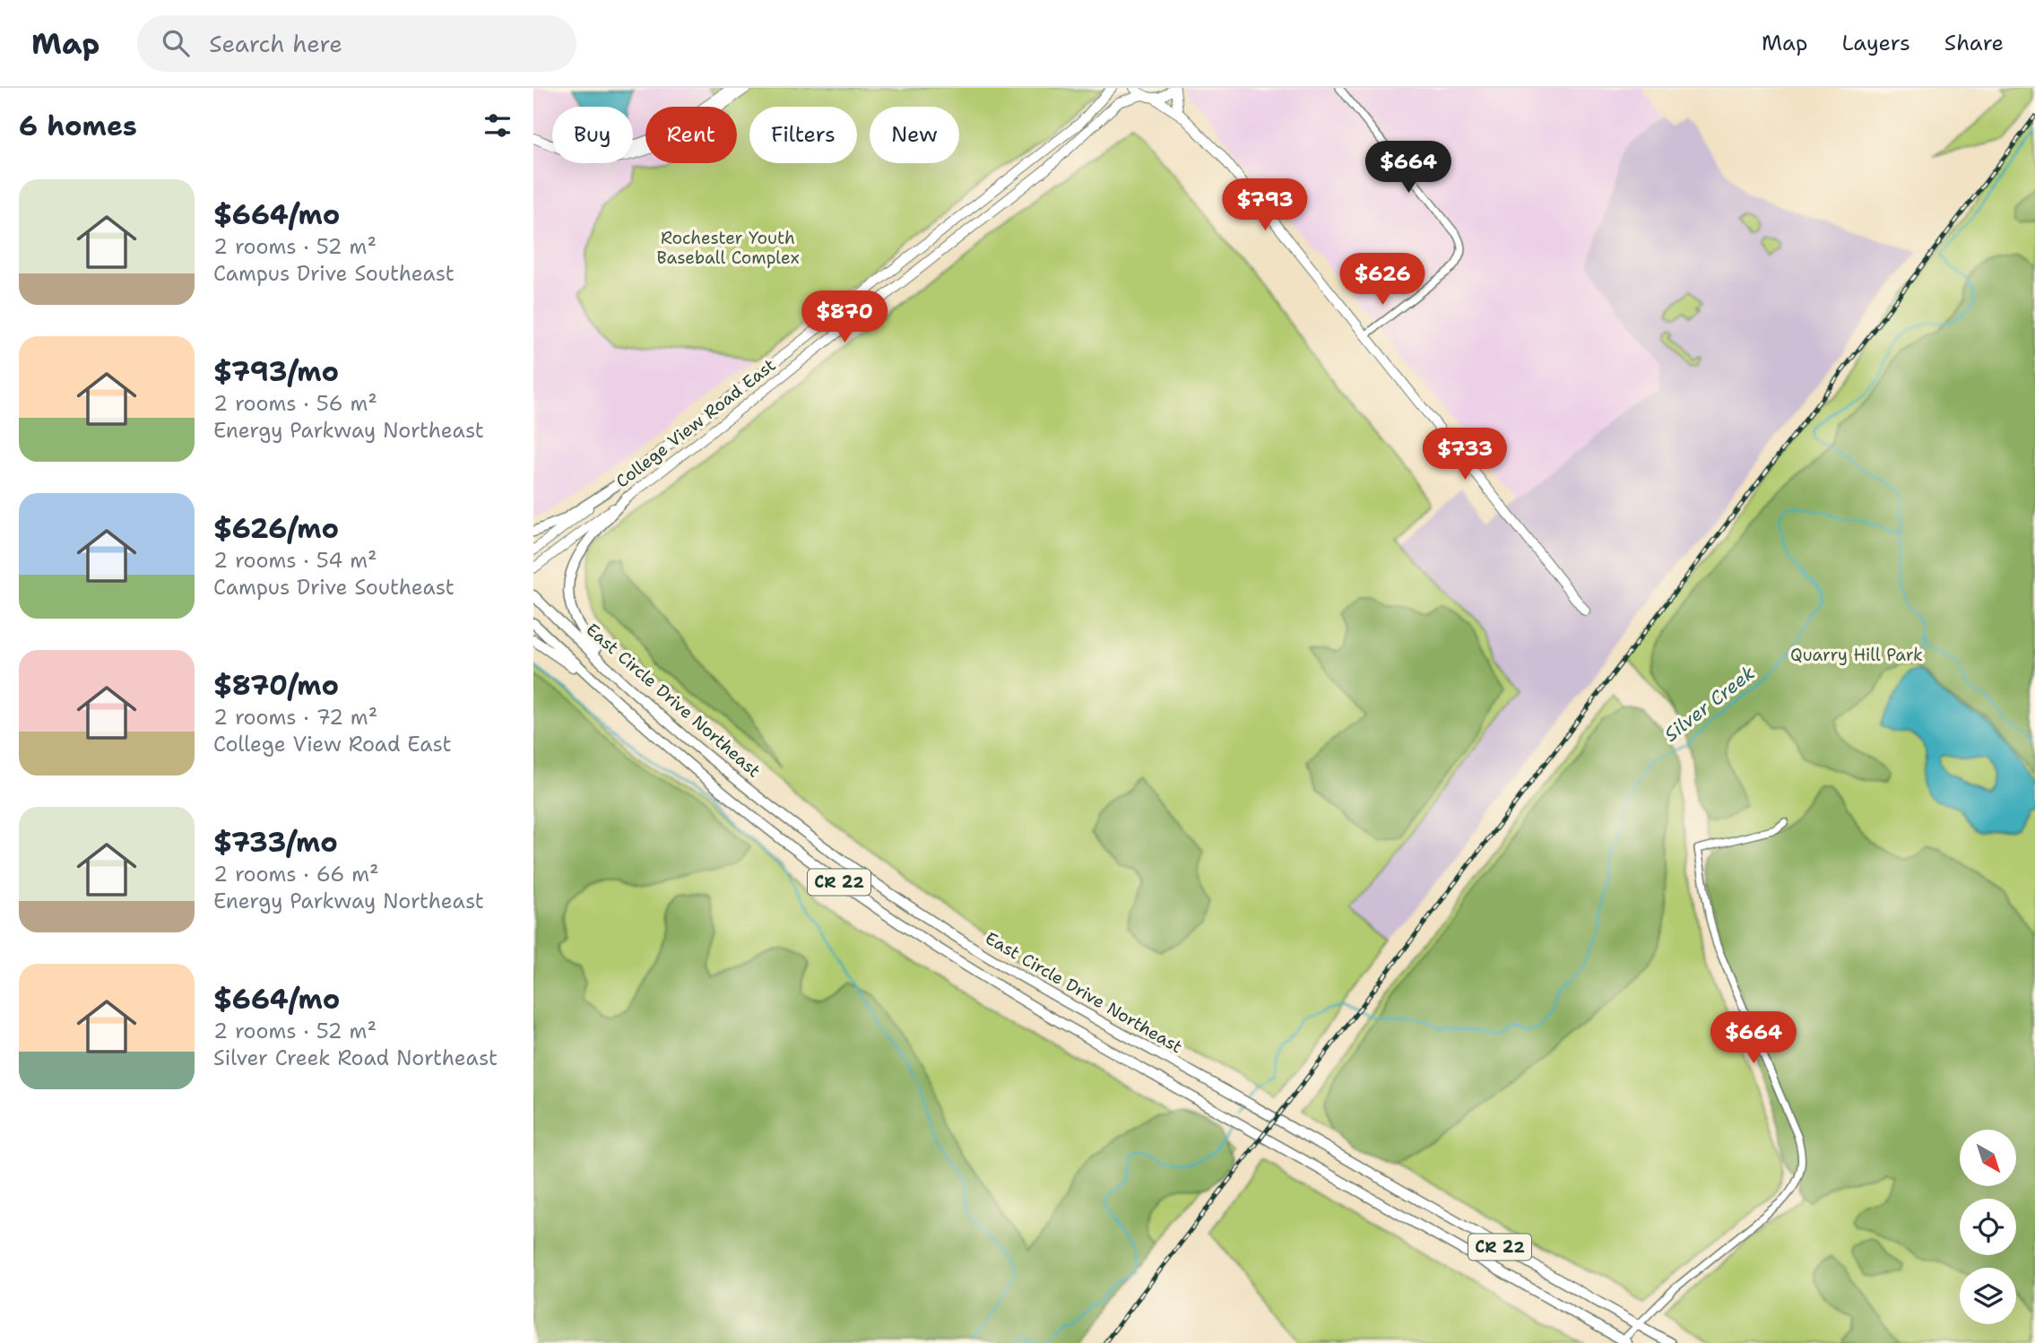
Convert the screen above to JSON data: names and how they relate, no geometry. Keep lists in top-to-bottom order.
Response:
{
  "streets": {
    "main road": ["College View Road East", "East Circle Drive Northeast", "CR 22"]
  },
  "water": ["Silver Creek"],
  "parks": ["Rochester Youth Baseball Complex", "Quarry Hill Park"],
  "north": "bottom right",
  "page": {
    "header": "Map",
    "search": "Search here",
    "nav": ["Map", "Layers", "Share"],
    "heading": "6 homes",
    "chip": [
      "Buy",
      "Rent",
      "Filters",
      "New"
    ],
    "price": [
      "$664",
      "$793",
      "$626",
      "$870",
      "$733",
      "$664"
    ],
    "list": [
      {
        "name": "$664/mo",
        "note": "2 rooms · 52 m² · Campus Drive Southeast"
      },
      {
        "name": "$793/mo",
        "note": "2 rooms · 56 m² · Energy Parkway Northeast"
      },
      {
        "name": "$626/mo",
        "note": "2 rooms · 54 m² · Campus Drive Southeast"
      },
      {
        "name": "$870/mo",
        "note": "2 rooms · 72 m² · College View Road East"
      },
      {
        "name": "$733/mo",
        "note": "2 rooms · 66 m² · Energy Parkway Northeast"
      },
      {
        "name": "$664/mo",
        "note": "2 rooms · 52 m² · Silver Creek Road Northeast"
      }
    ]
  }
}
